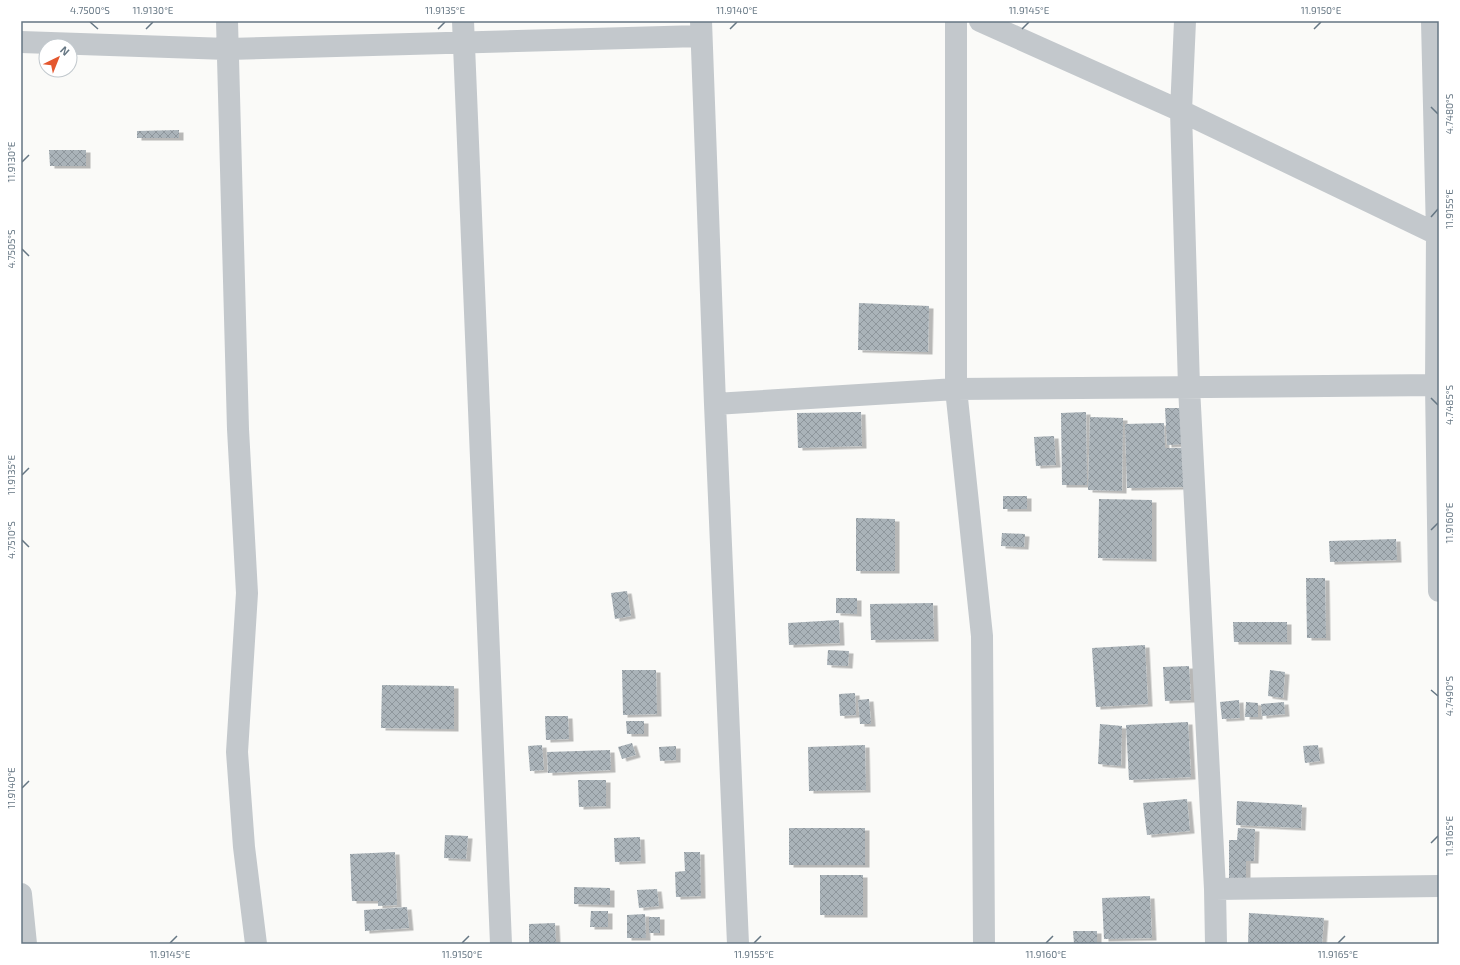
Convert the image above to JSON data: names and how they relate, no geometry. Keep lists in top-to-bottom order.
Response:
{
  "north": "top right",
  "coordinates": [
    "4.7500°S",
    "11.9130°E",
    "11.9135°E",
    "11.9140°E",
    "11.9145°E",
    "11.9150°E",
    "4.7480°S",
    "11.9155°E",
    "4.7505°S",
    "4.7485°S",
    "11.9160°E",
    "4.7510°S",
    "4.7490°S",
    "11.9165°E"
  ]
}
